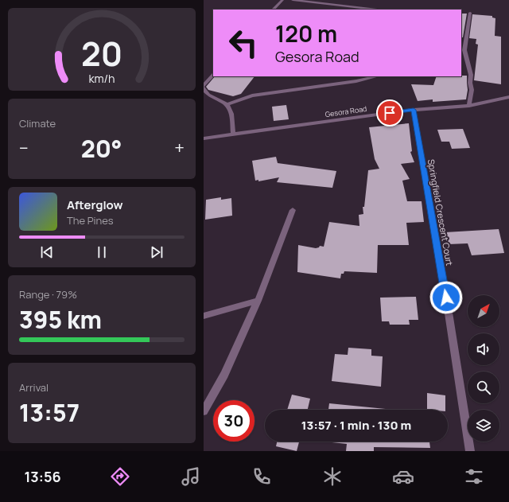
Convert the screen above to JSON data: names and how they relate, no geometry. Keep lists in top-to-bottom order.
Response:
{
  "streets": {
    "street": ["Gesora Road", "Springfield Crescent Court"]
  },
  "crossings": [
    ["Gesora Road", "Springfield Crescent Court"]
  ],
  "north": "top right",
  "page": {
    "turn": ["120 m", "Gesora Road"],
    "tile": [
      "Climate",
      ["Range · 79%", "395 km"],
      ["Arrival", "13:57"]
    ],
    "heat": ["−", "20°", "+"],
    "song": ["Afterglow", "The Pines"],
    "limit": "30",
    "trip": "13:57 · 1 min · 130 m",
    "tabs": "13:56",
    "gauge": ["20", "km/h"]
  }
}
